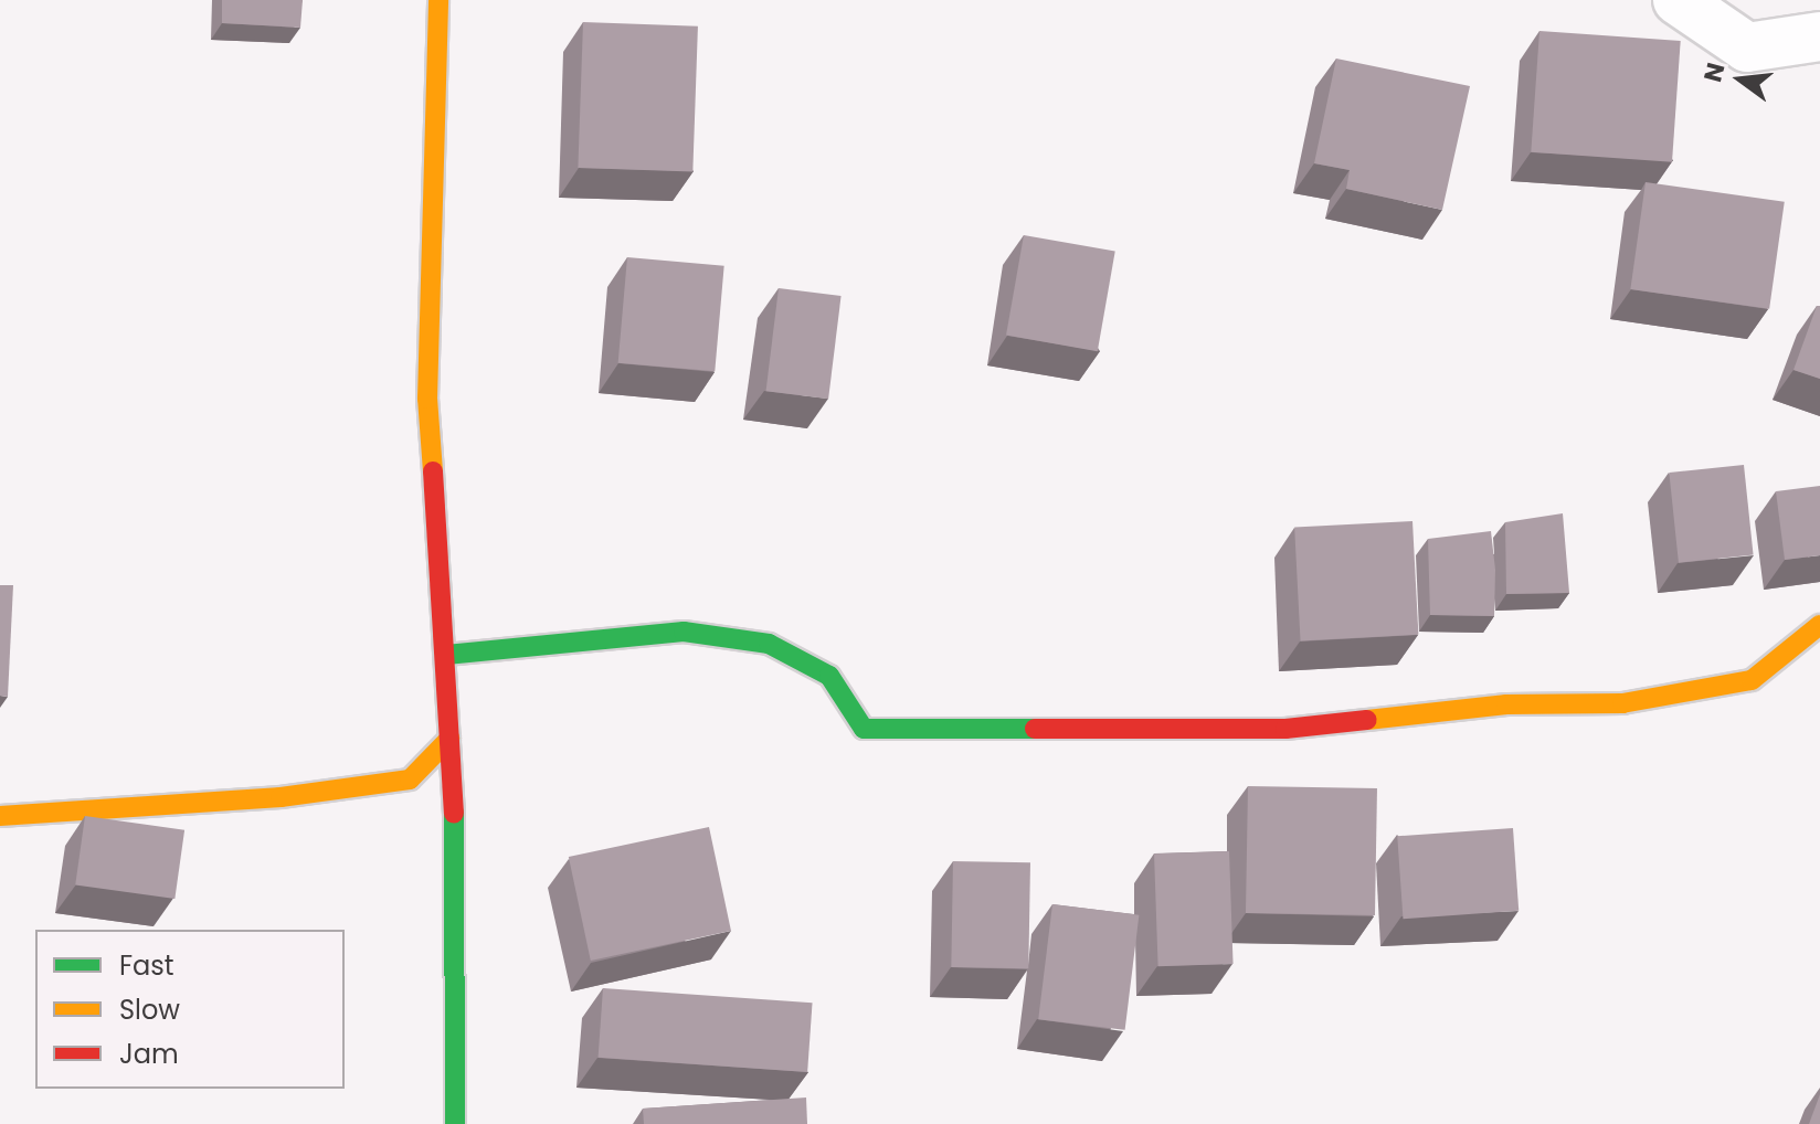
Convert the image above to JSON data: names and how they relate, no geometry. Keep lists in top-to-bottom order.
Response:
{
  "legend": ["Fast", "Slow", "Jam"],
  "north": "left"
}
